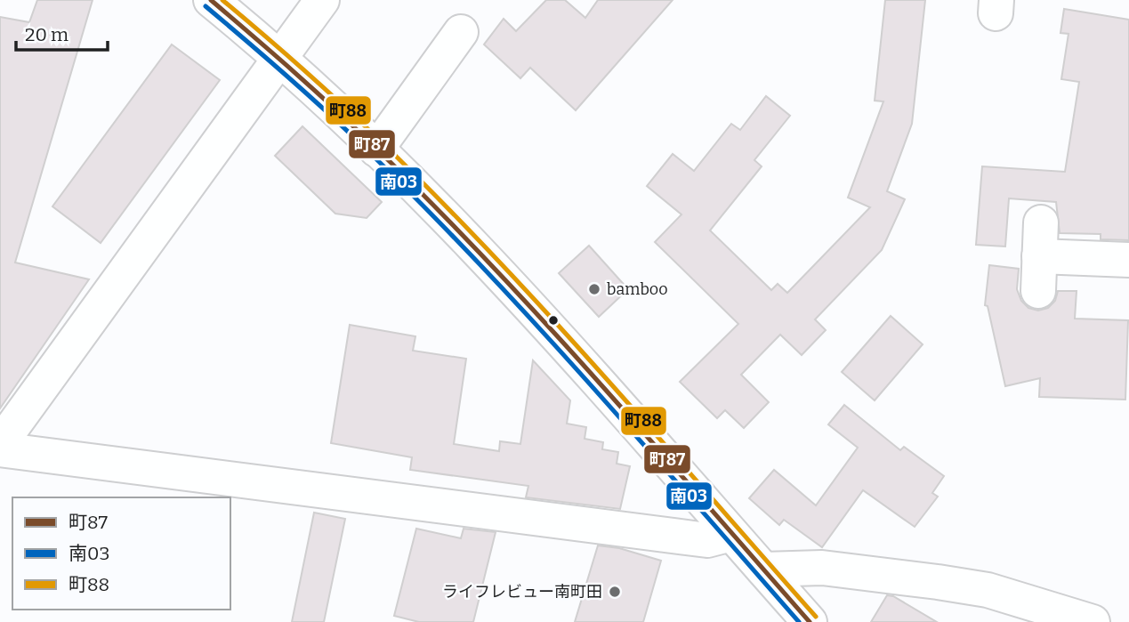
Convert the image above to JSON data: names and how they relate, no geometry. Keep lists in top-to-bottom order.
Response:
{
  "places": ["bamboo", "ライフレビュー南町田"],
  "lines": ["transit line 町87", "transit line 町88", "transit line 南03"],
  "legend": ["町87", "南03", "町88"],
  "scale_bar": "20 m"
}
